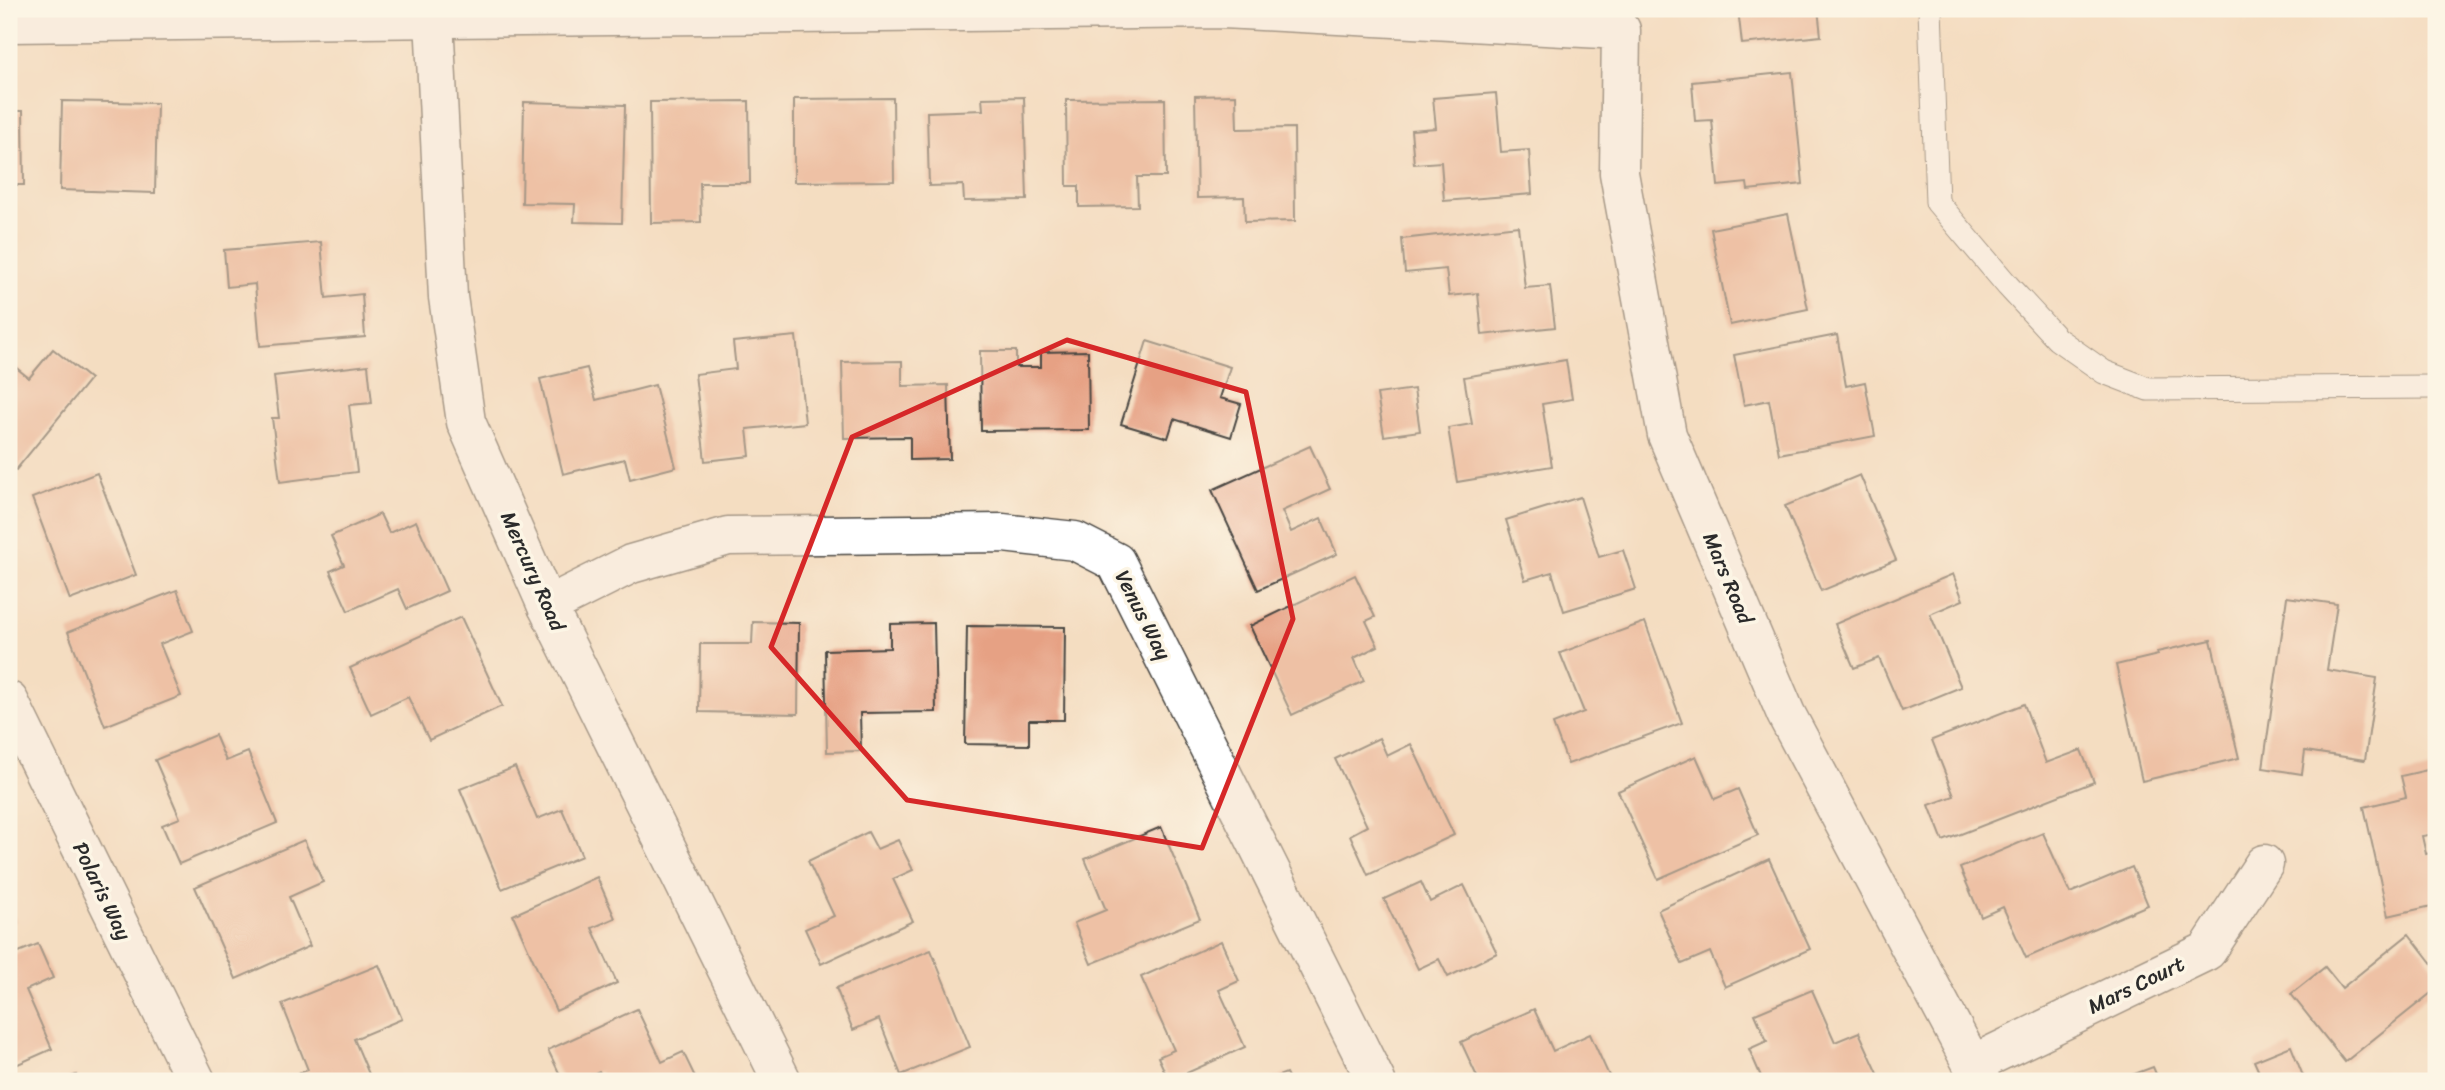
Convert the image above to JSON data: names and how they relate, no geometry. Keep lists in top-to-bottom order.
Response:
{
  "streets": {
    "street": [
      "Mercury Road",
      "Mars Road",
      "Venus Way",
      "Polaris Way",
      "Mars Court"
    ]
  },
  "crossings": [
    ["Mercury Road", "Venus Way"],
    ["Mars Road", "Mars Court"]
  ]
}
